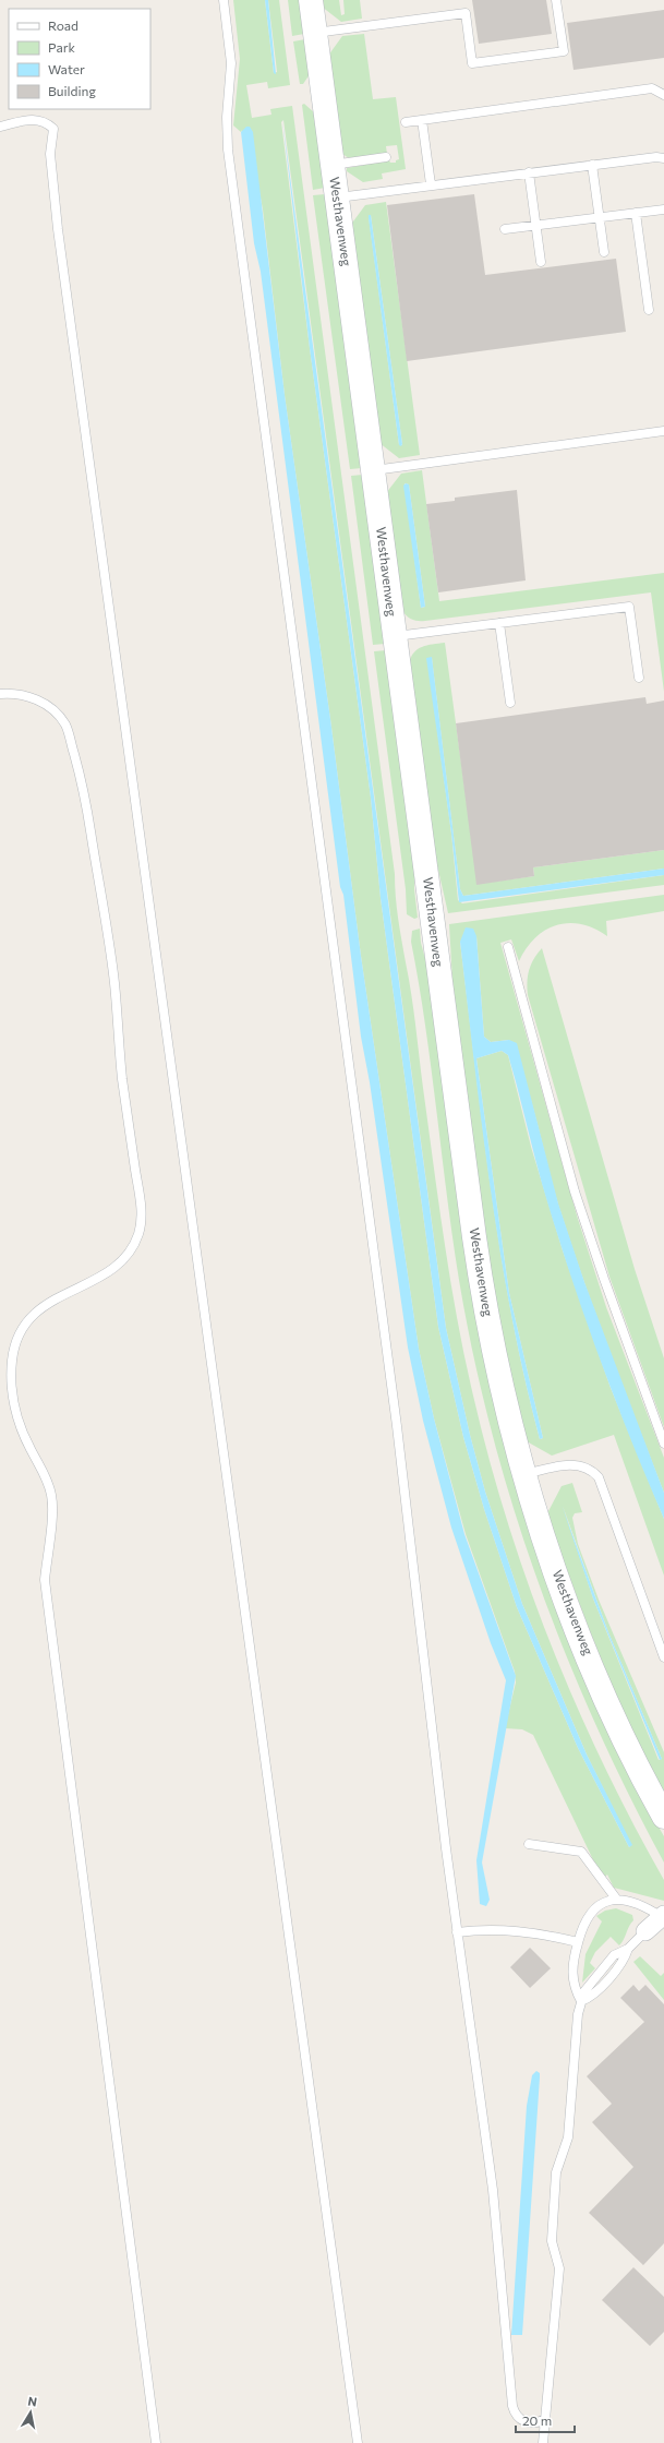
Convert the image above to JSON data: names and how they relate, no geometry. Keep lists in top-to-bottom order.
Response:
{
  "streets": {
    "street": ["Westhavenweg"]
  },
  "legend": [
    "Road",
    "Park",
    "Water",
    "Building"
  ],
  "scale_bar": "20 m",
  "north": "top"
}
